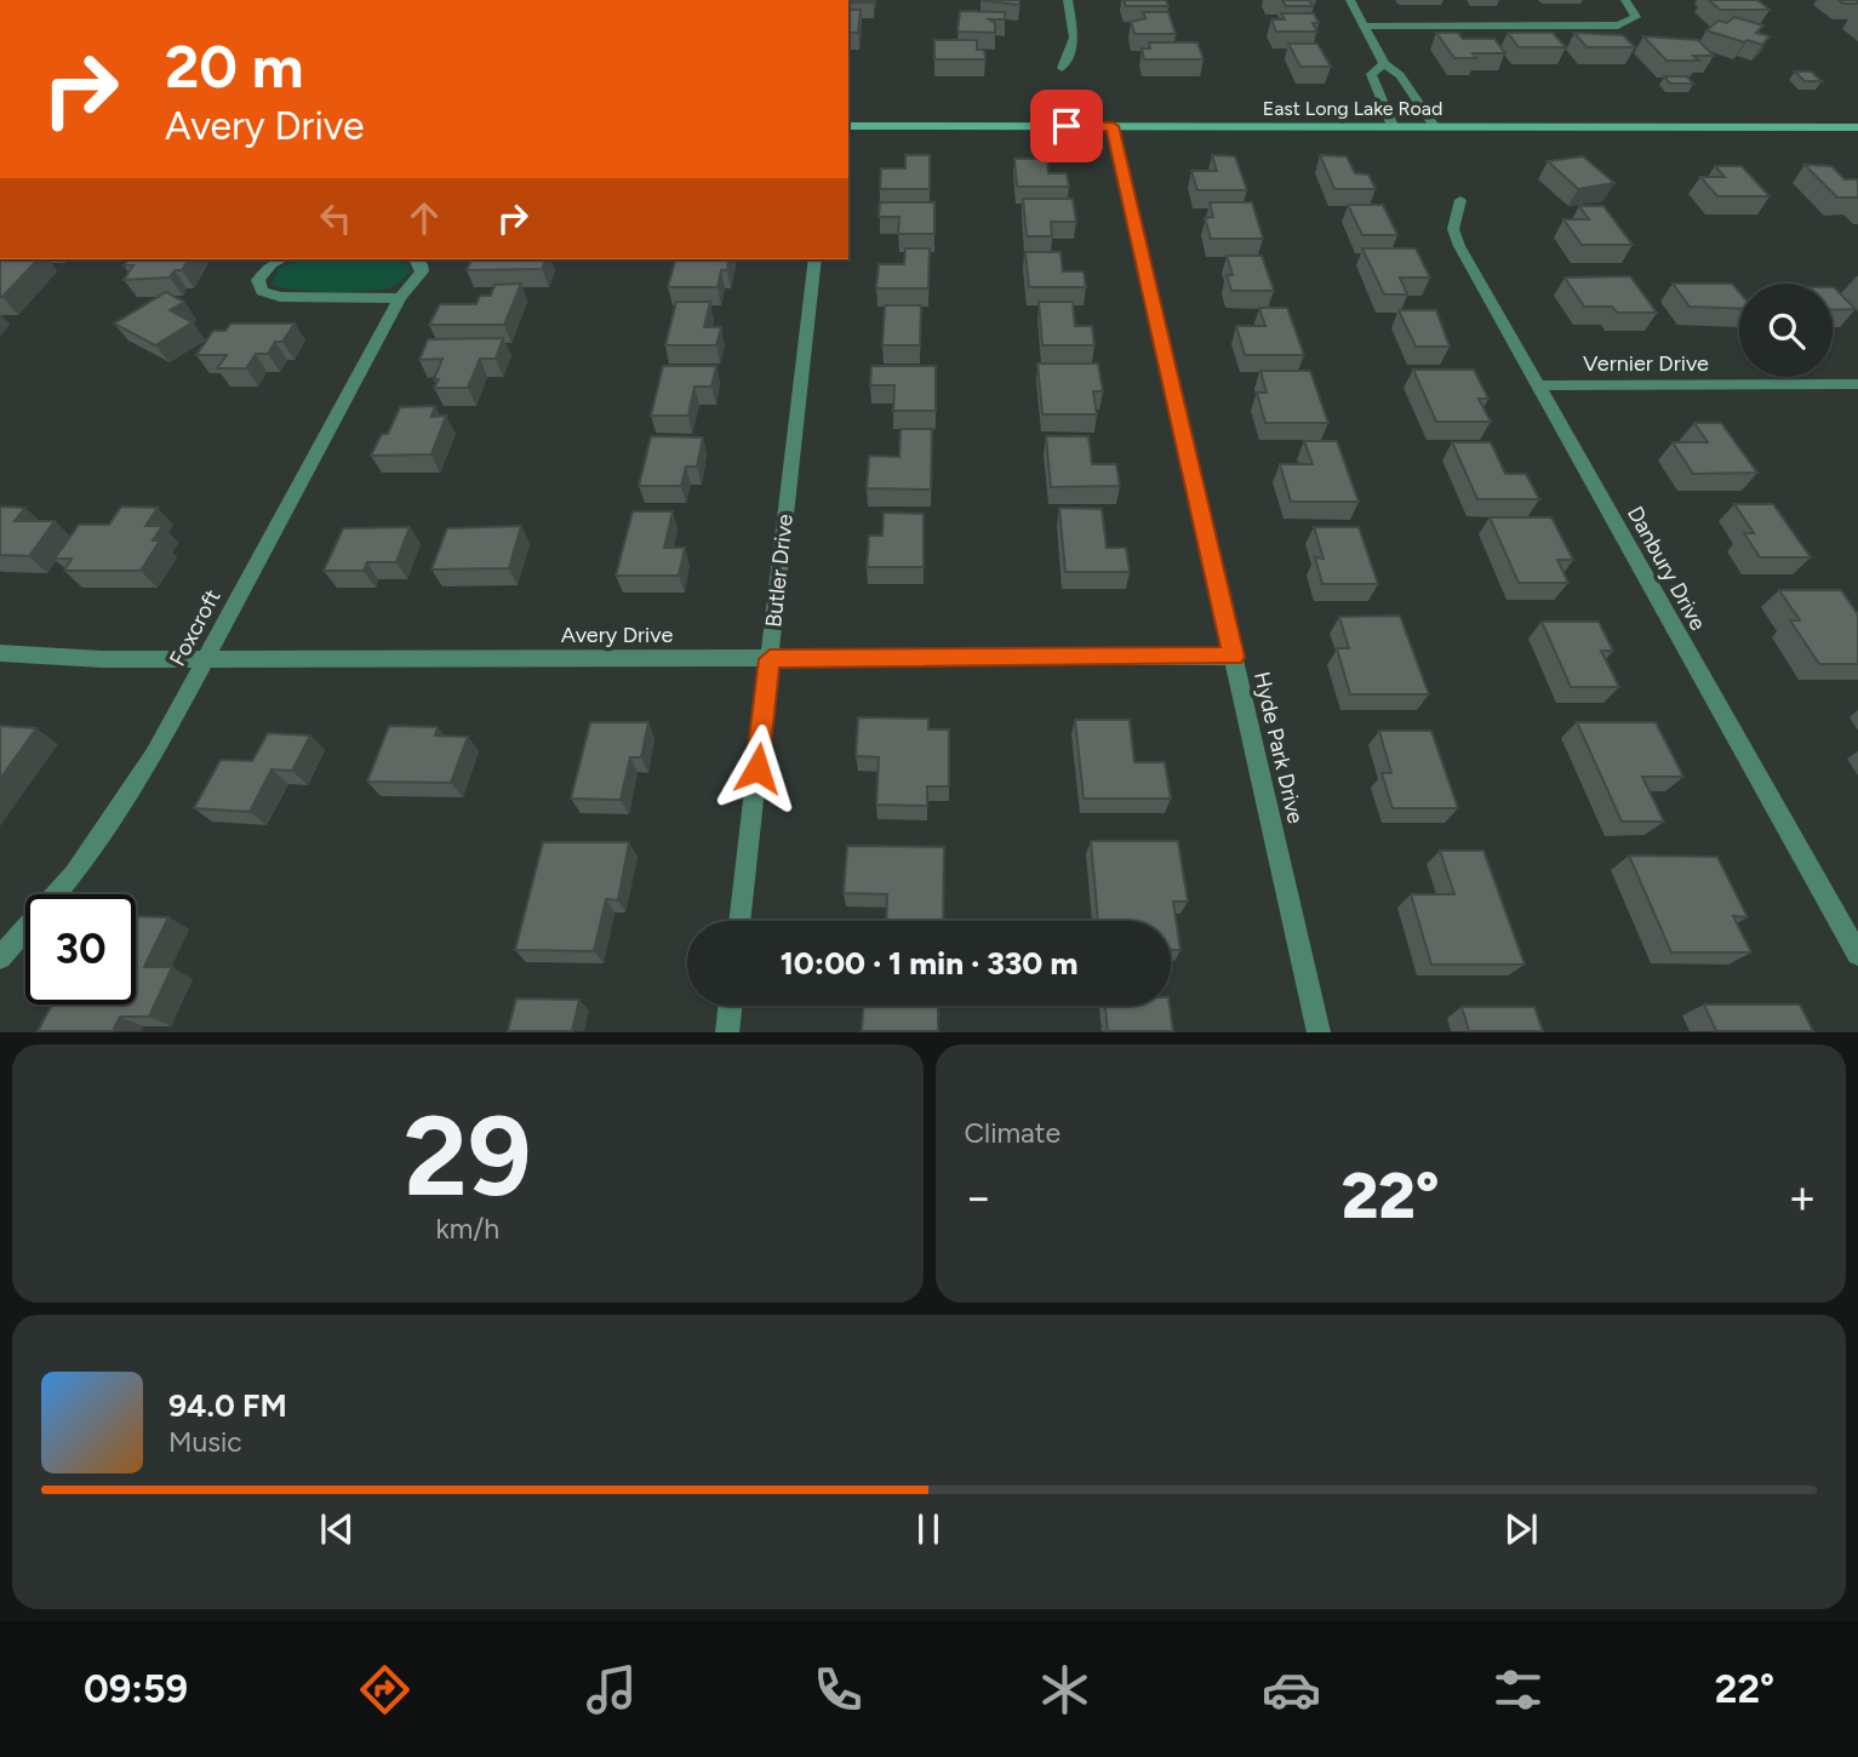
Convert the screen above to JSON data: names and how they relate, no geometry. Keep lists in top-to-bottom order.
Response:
{
  "streets": {
    "main road": ["East Long Lake Road"],
    "street": [
      "Vernier Drive",
      "Danbury Drive",
      "Butler Drive",
      "Foxcroft",
      "Avery Drive",
      "Hyde Park Drive"
    ]
  },
  "crossings": [
    ["East Long Lake Road", "Hyde Park Drive"],
    ["Vernier Drive", "Danbury Drive"],
    ["Butler Drive", "Avery Drive"],
    ["Foxcroft", "Avery Drive"],
    ["Avery Drive", "Hyde Park Drive"]
  ],
  "page": {
    "turn": ["20 m", "Avery Drive"],
    "limit": "30",
    "trip": "10:00 · 1 min · 330 m",
    "tile": [
      ["29", "km/h"],
      "Climate"
    ],
    "heat": ["−", "22°", "+"],
    "song": ["94.0 FM", "Music"],
    "tabs": ["09:59", "22°"]
  }
}
